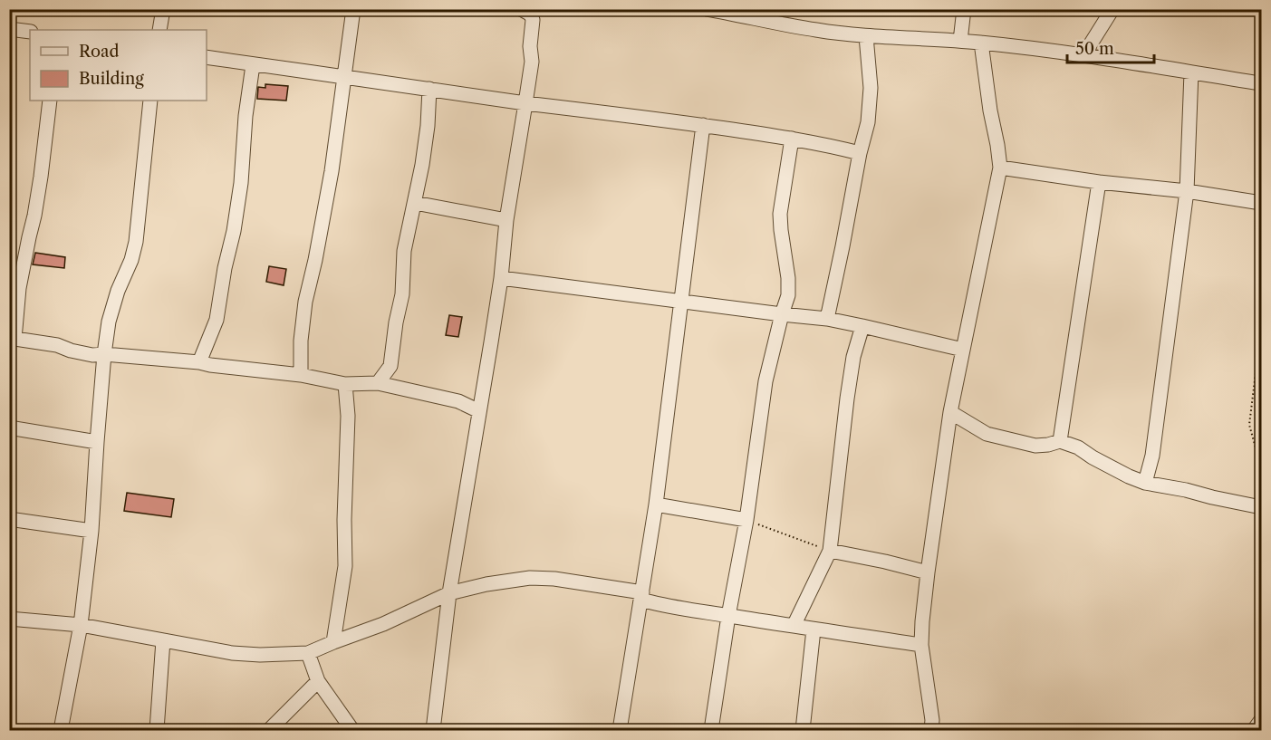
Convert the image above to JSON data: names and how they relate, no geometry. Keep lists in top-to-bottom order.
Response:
{
  "legend": ["Road", "Building"],
  "scale_bar": "50 m"
}
